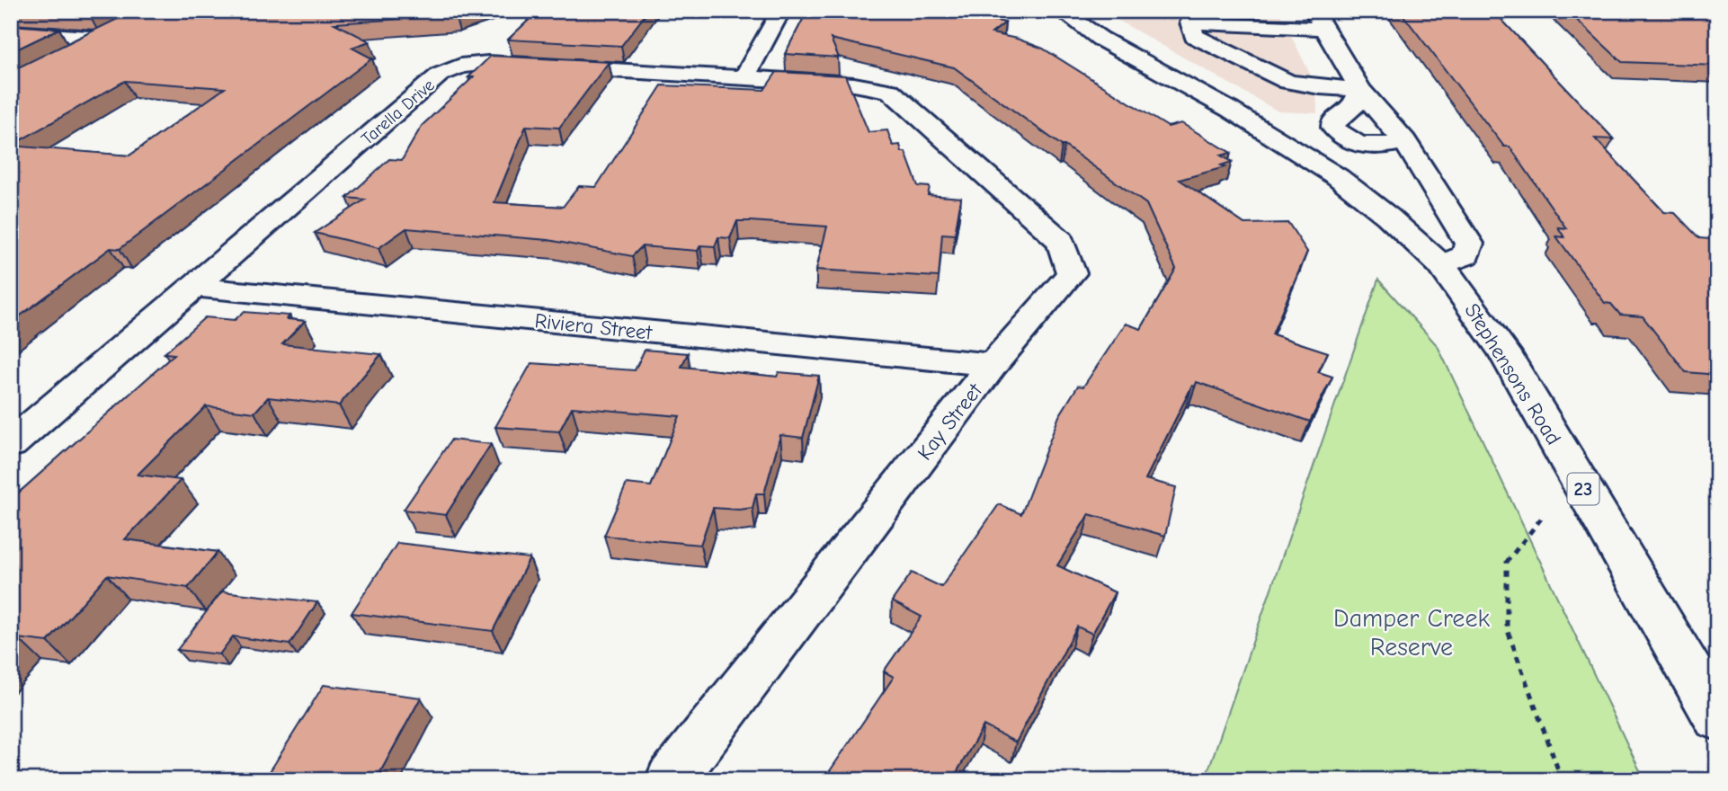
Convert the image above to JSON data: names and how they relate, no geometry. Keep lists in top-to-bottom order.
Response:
{
  "streets": {
    "street": [
      "Tarella Drive",
      "Riviera Street",
      "Stephensons Road",
      "Kay Street",
      "23"
    ]
  },
  "crossings": [
    ["Tarella Drive", "Riviera Street"],
    ["Tarella Drive", "Kay Street"],
    ["Riviera Street", "Kay Street"]
  ],
  "parks": ["Damper Creek Reserve"]
}
